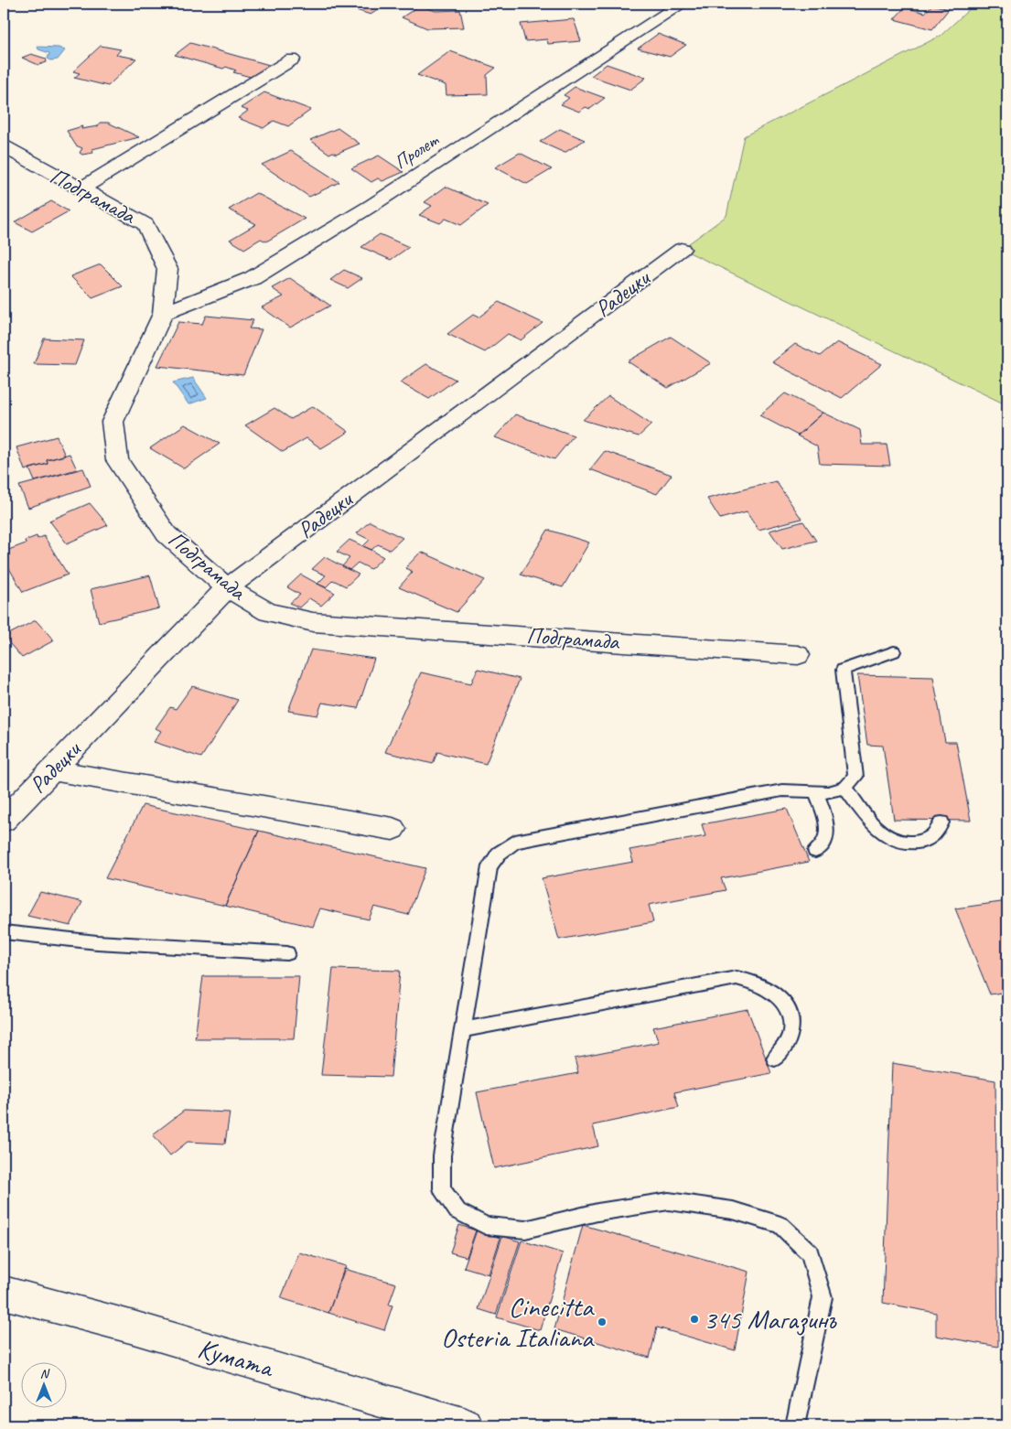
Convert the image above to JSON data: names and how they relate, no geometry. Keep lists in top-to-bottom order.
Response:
{
  "streets": {
    "street": [
      "Пролет",
      "Подграмада",
      "Радецки",
      "Кумата"
    ]
  },
  "crossings": [
    ["Пролет", "Подграмада"],
    ["Подграмада", "Радецки"]
  ],
  "places": ["345 Магазинъ", "Cinecitta Osteria Italiana"],
  "north": "top"
}
